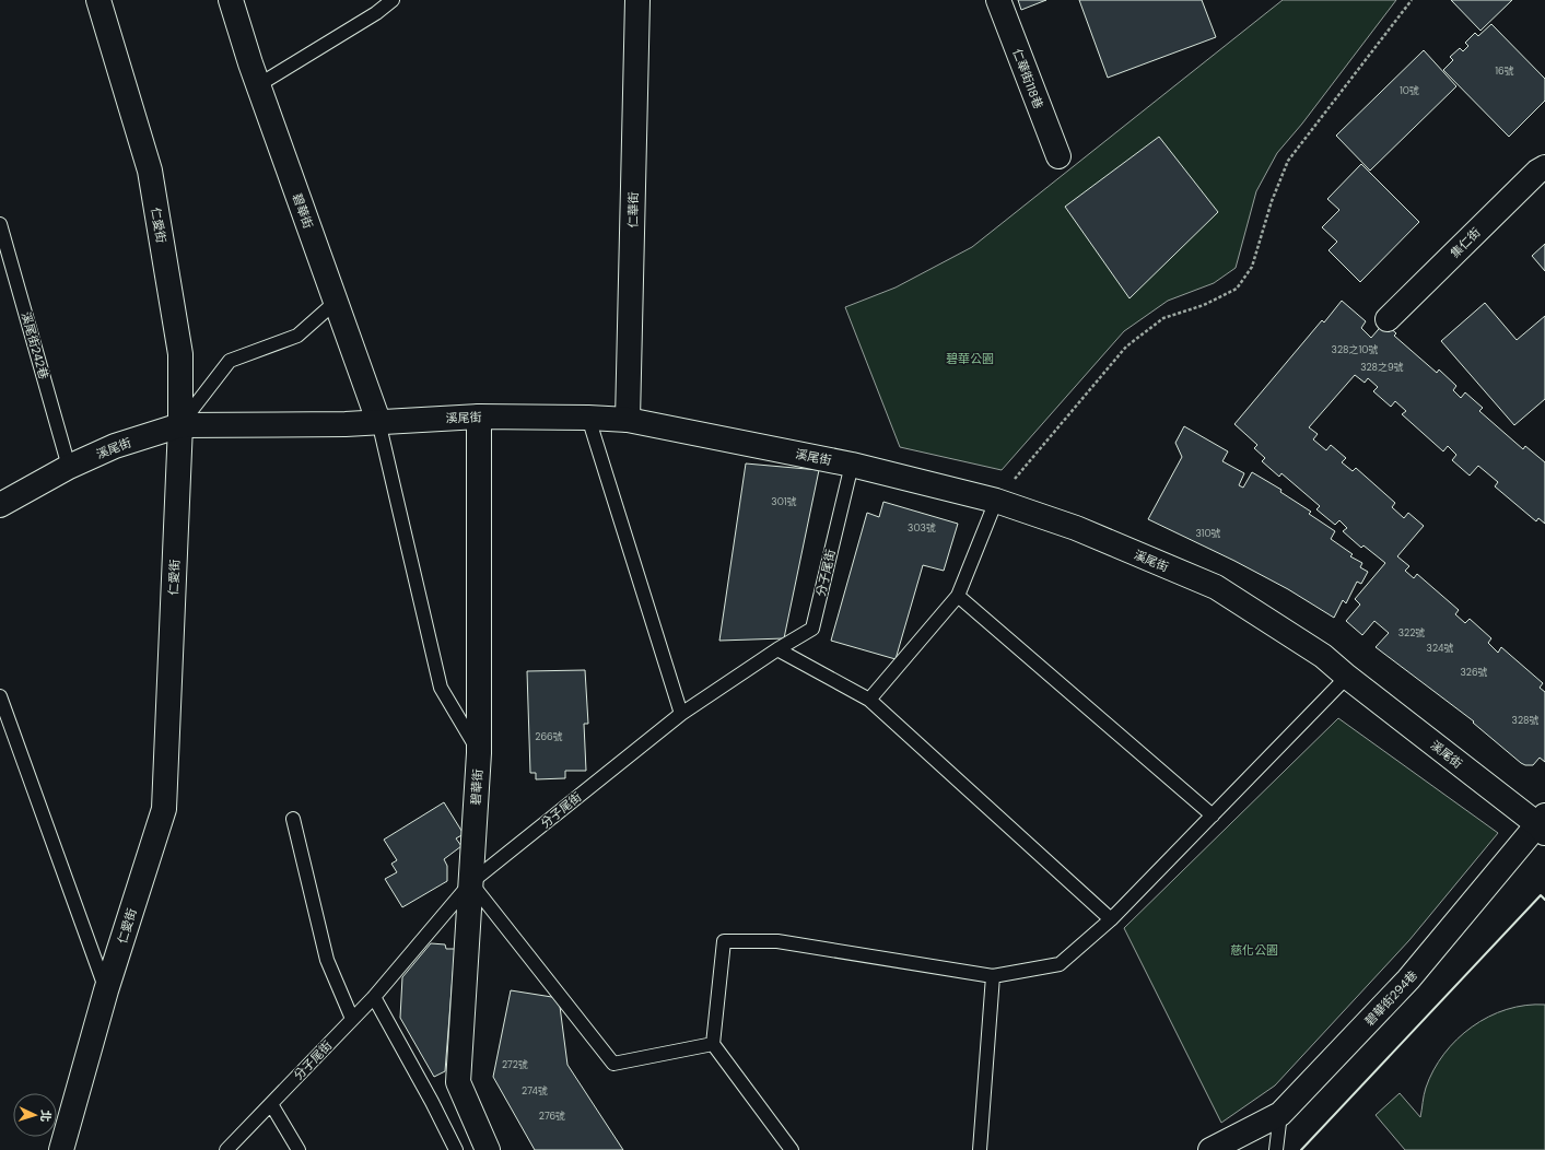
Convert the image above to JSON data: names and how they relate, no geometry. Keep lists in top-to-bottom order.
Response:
{
  "streets": {
    "street": [
      "仁華街118巷",
      "仁華街",
      "碧華街",
      "仁愛街",
      "集仁街",
      "溪尾街",
      "碧華街294巷"
    ],
    "lane": ["溪尾街242巷", "分子尾街"]
  },
  "crossings": [
    ["仁華街", "溪尾街"],
    ["碧華街", "溪尾街"],
    ["碧華街", "分子尾街"],
    ["仁愛街", "溪尾街"],
    ["溪尾街242巷", "溪尾街"],
    ["溪尾街", "分子尾街"],
    ["溪尾街", "碧華街294巷"]
  ],
  "parks": ["碧華公園", "慈化公園"],
  "house_numbers": [
    "16號",
    "10號",
    "328之10號",
    "328之9號",
    "301號",
    "303號",
    "310號",
    "322號",
    "324號",
    "326號",
    "328號",
    "266號",
    "272號",
    "274號",
    "276號"
  ],
  "north": "right"
}
